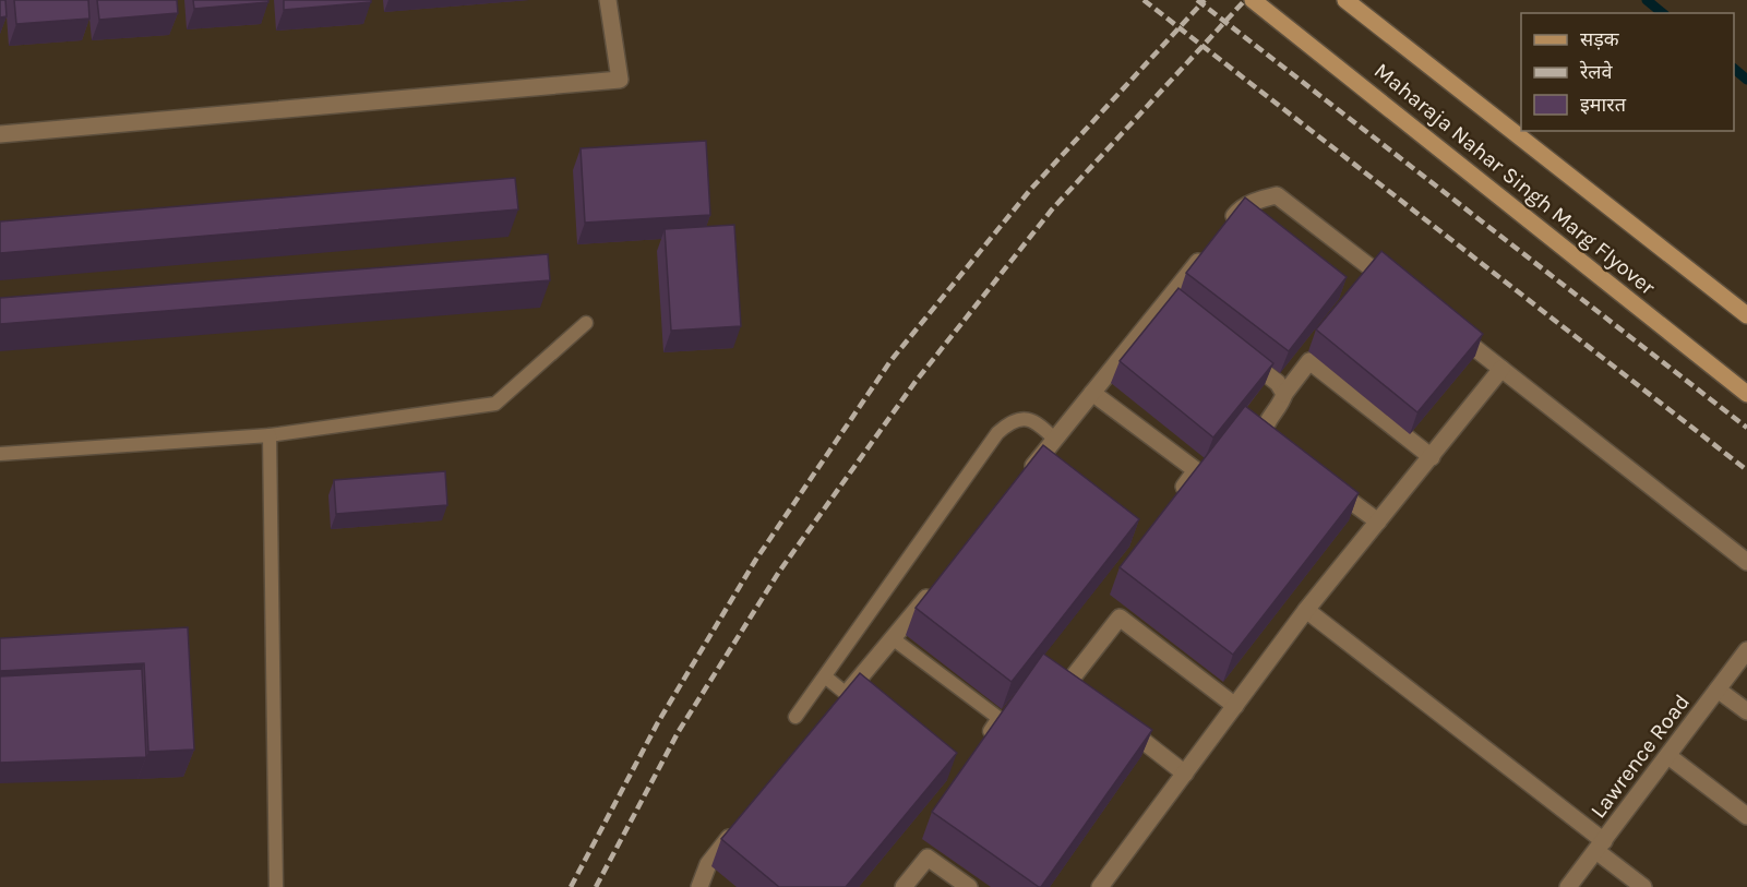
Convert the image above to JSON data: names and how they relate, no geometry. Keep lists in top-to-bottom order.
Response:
{
  "streets": {
    "main road": ["Maharaja Nahar Singh Marg Flyover"],
    "street": ["Lawrence Road"]
  },
  "legend": ["सड़क", "रेलवे", "इमारत"]
}
